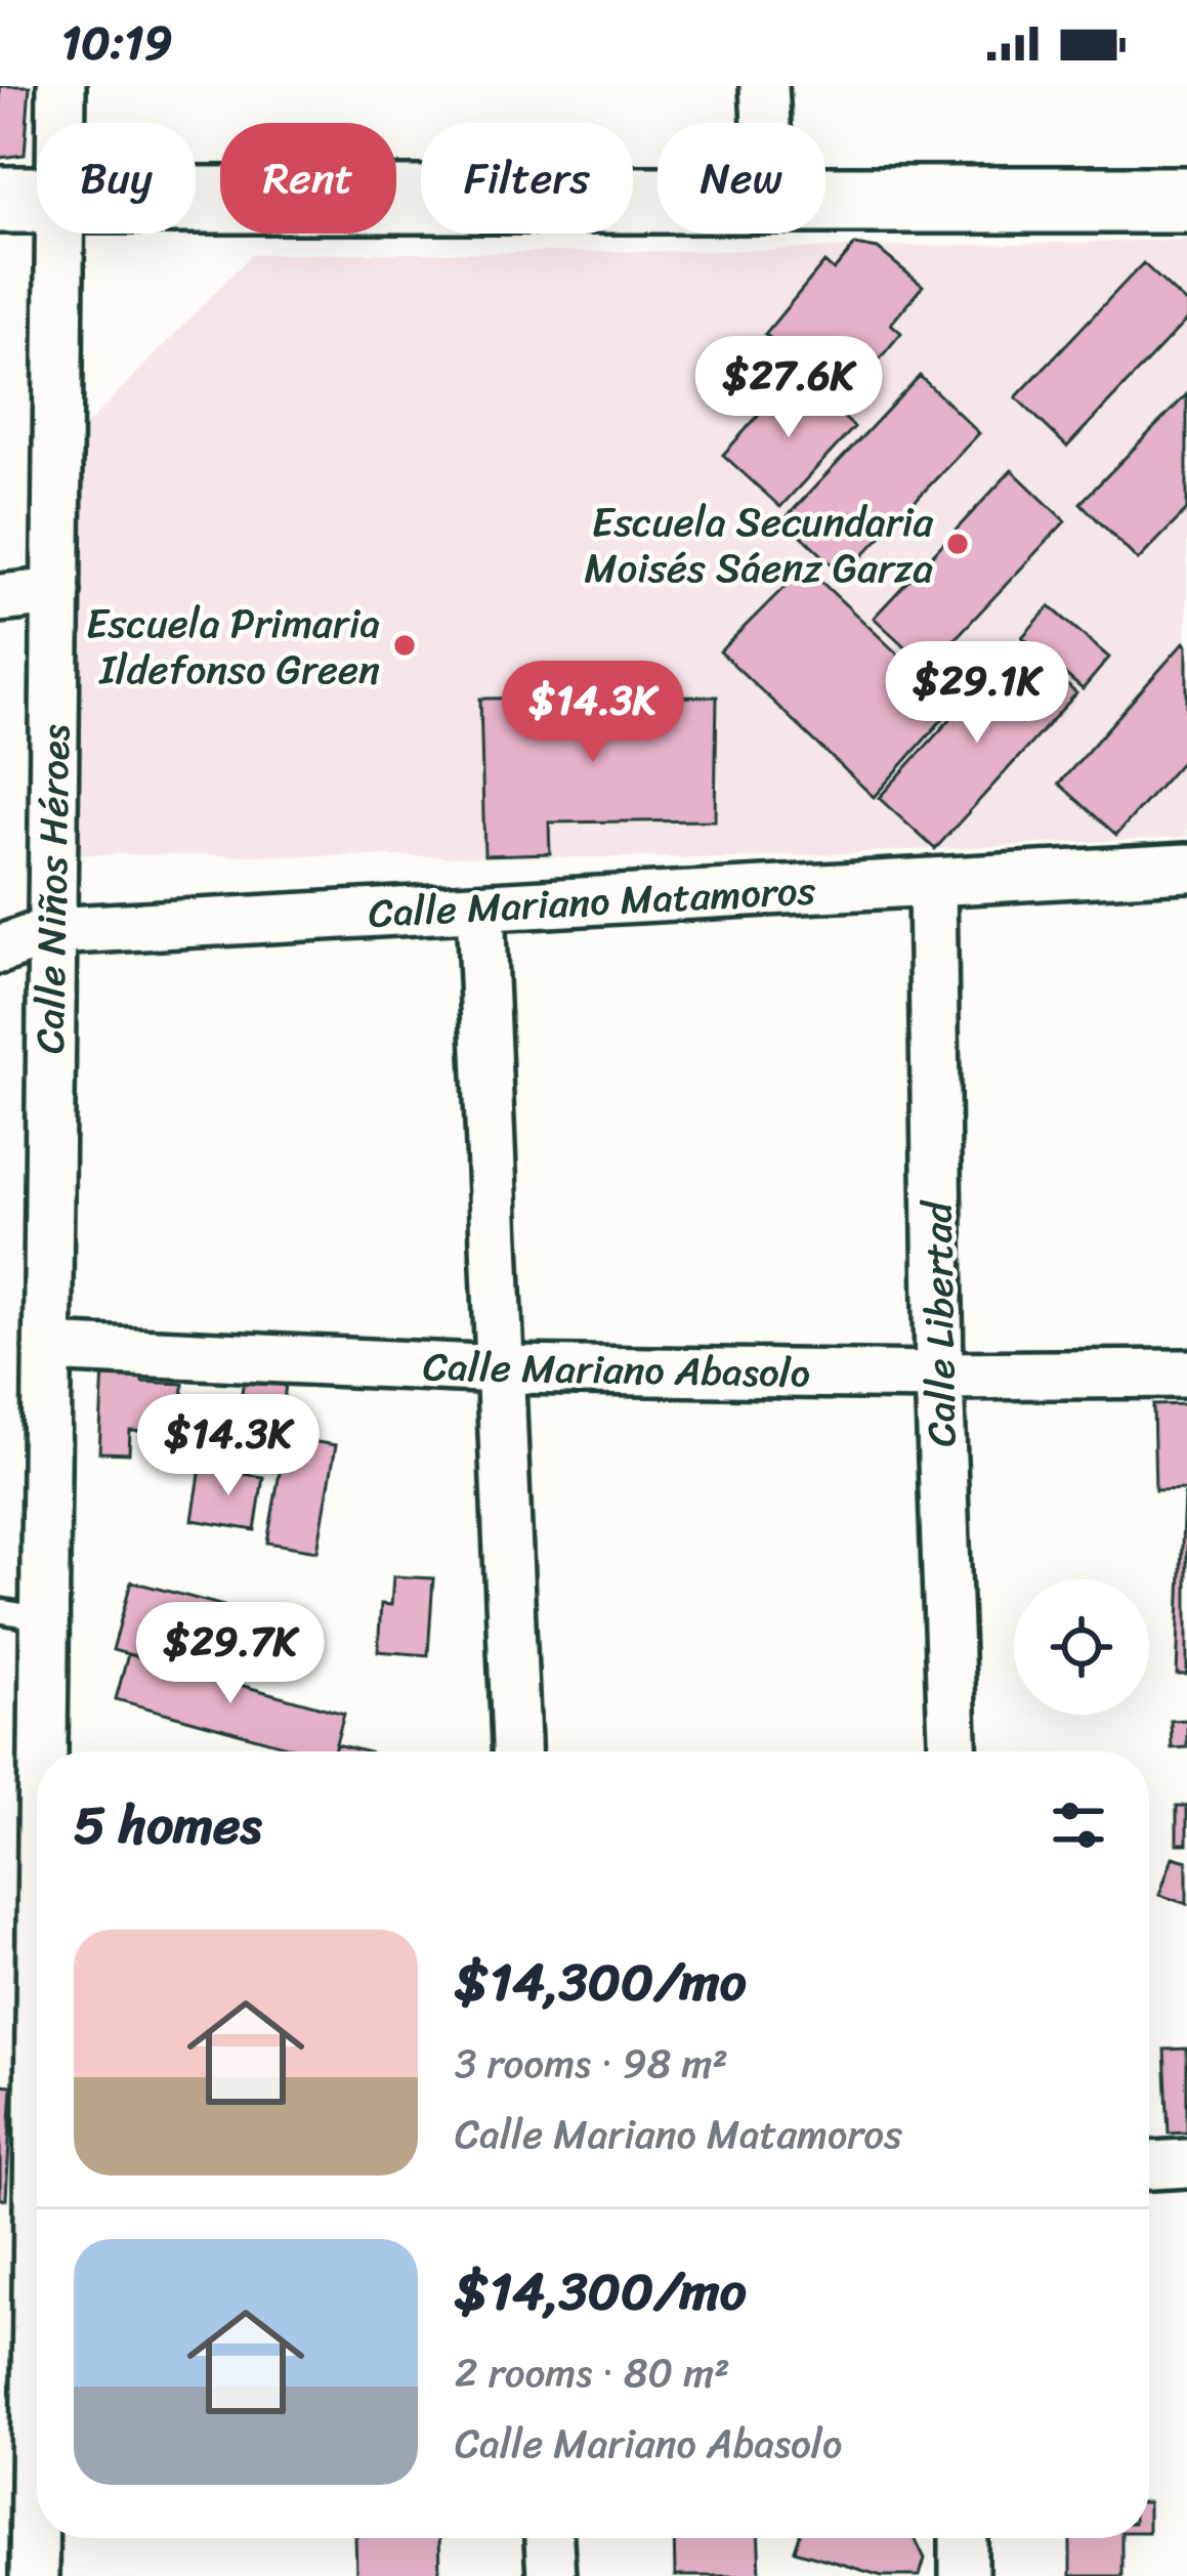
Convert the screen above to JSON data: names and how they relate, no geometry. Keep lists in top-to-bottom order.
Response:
{
  "streets": {
    "street": [
      "Calle Niños Héroes",
      "Calle Mariano Matamoros",
      "Calle Libertad",
      "Calle Mariano Abasolo"
    ]
  },
  "crossings": [
    ["Calle Niños Héroes", "Calle Mariano Matamoros"],
    ["Calle Niños Héroes", "Calle Mariano Abasolo"],
    ["Calle Mariano Matamoros", "Calle Libertad"],
    ["Calle Libertad", "Calle Mariano Abasolo"]
  ],
  "places": ["Escuela Secundaria Moisés Sáenz Garza", "Escuela Primaria Ildefonso Green"],
  "page": {
    "status": "10:19",
    "chip": [
      "Buy",
      "Rent",
      "Filters",
      "New"
    ],
    "price": [
      "$27.6K",
      "$29.1K",
      "$14.3K",
      "$14.3K",
      "$29.7K"
    ],
    "heading": "5 homes",
    "list": [
      {
        "name": "$14,300/mo",
        "note": "3 rooms · 98 m² · Calle Mariano Matamoros"
      },
      {
        "name": "$14,300/mo",
        "note": "2 rooms · 80 m² · Calle Mariano Abasolo"
      }
    ]
  }
}
